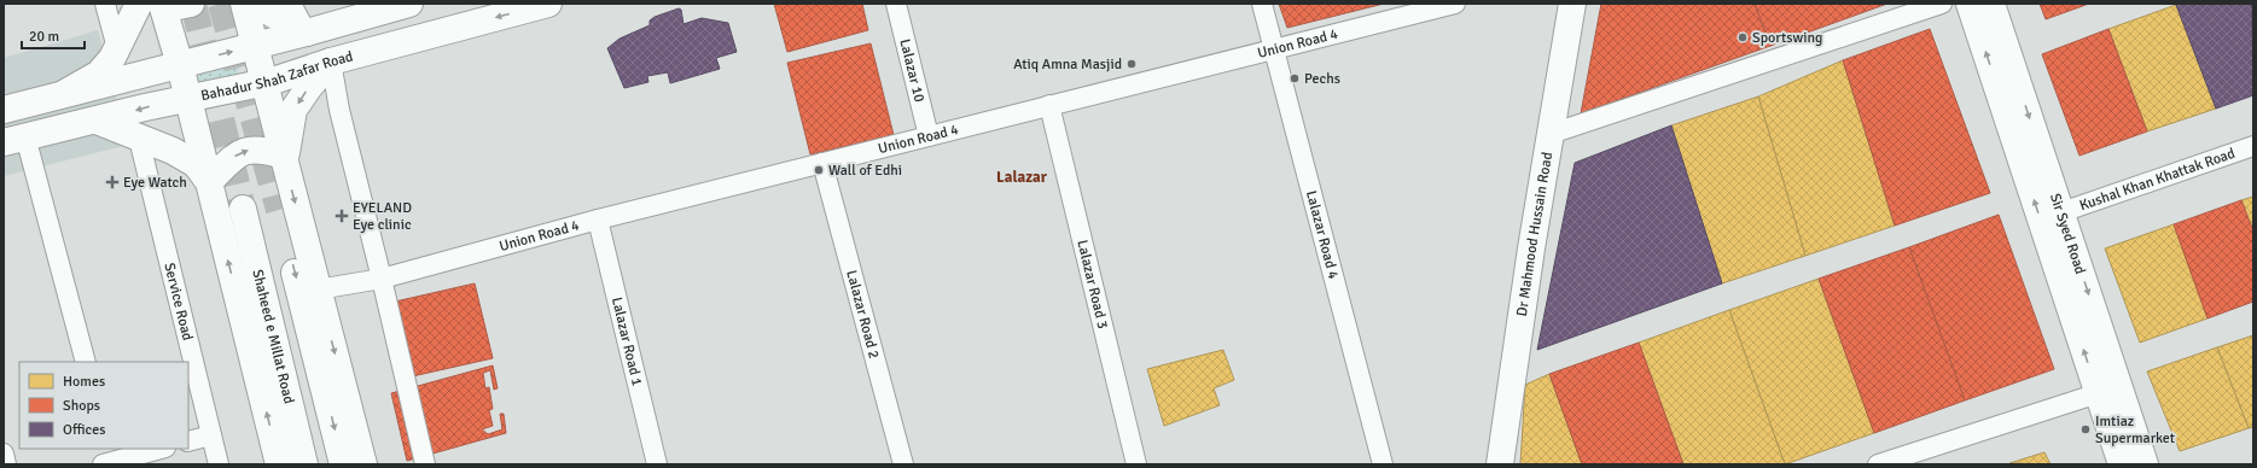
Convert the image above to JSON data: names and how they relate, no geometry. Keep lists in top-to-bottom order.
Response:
{
  "streets": {
    "main road": [
      "Bahadur Shah Zafar Road",
      "Dr Mahmood Hussain Road",
      "Sir Syed Road",
      "Shaheed e Millat Road"
    ],
    "street": [
      "Union Road 4",
      "Lalazar 10",
      "Kushal Khan Khattak Road",
      "Lalazar Road 4",
      "Lalazar Road 3",
      "Service Road",
      "Lalazar Road 2",
      "Lalazar Road 1"
    ]
  },
  "crossings": [
    ["Union Road 4", "Lalazar 10"],
    ["Union Road 4", "Lalazar Road 4"],
    ["Union Road 4", "Lalazar Road 3"],
    ["Union Road 4", "Lalazar Road 2"],
    ["Union Road 4", "Lalazar Road 1"],
    ["Kushal Khan Khattak Road", "Sir Syed Road"]
  ],
  "districts": ["Lalazar"],
  "places": {
    "other": [
      "Sportswing",
      "Atiq Amna Masjid",
      "Pechs",
      "Wall of Edhi",
      "Imtiaz Supermarket"
    ],
    "health": ["Eye Watch", "EYELAND Eye clinic"]
  },
  "legend": ["Homes", "Shops", "Offices"],
  "scale_bar": "20 m"
}
